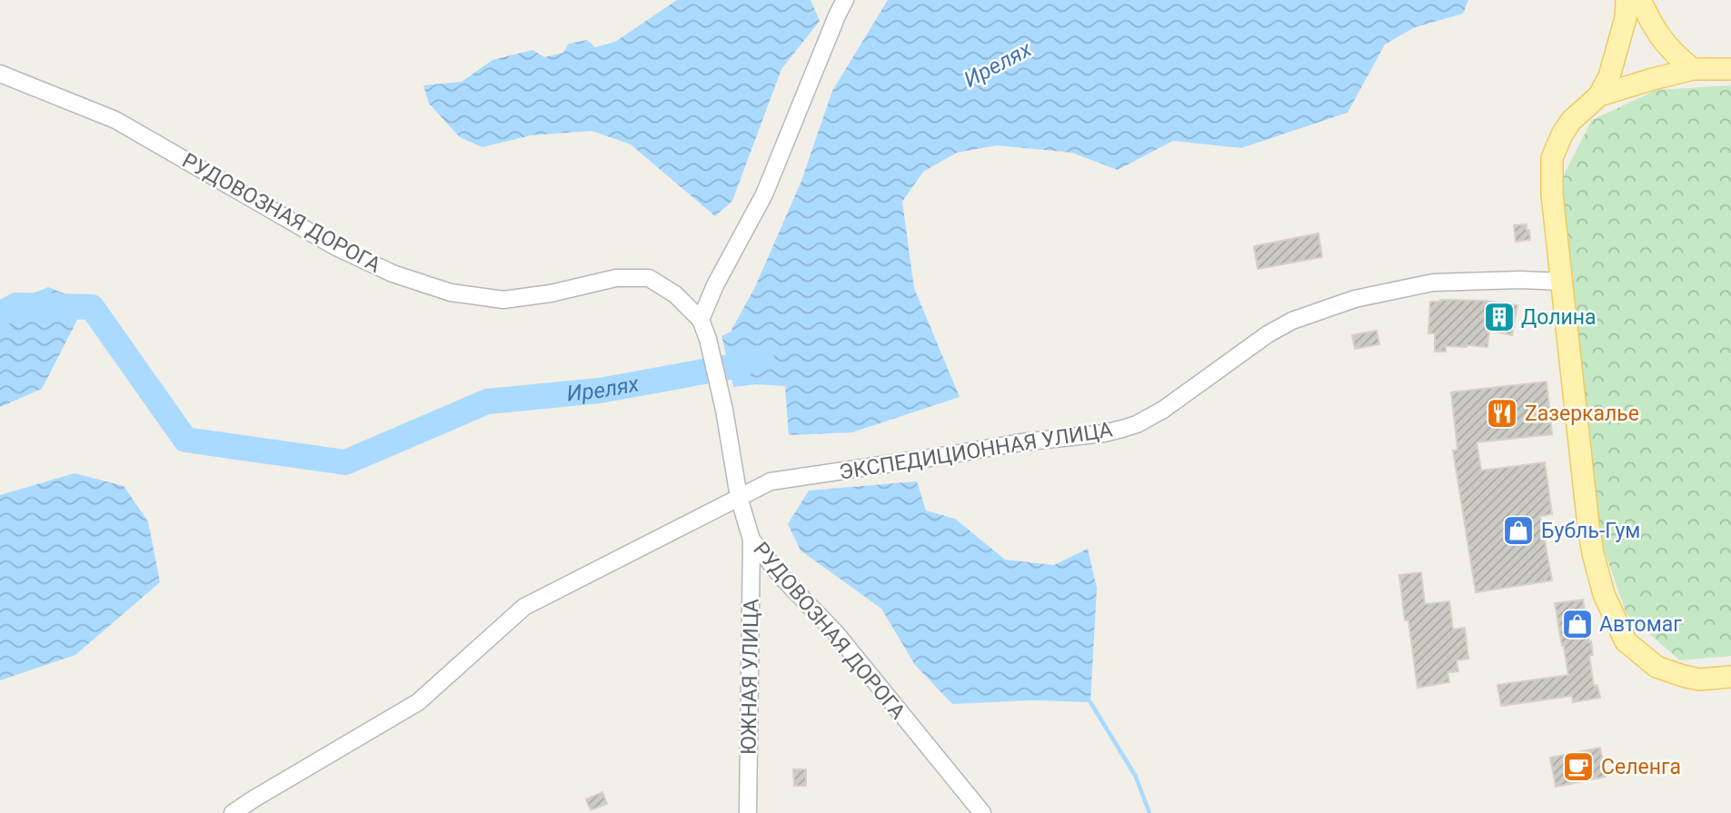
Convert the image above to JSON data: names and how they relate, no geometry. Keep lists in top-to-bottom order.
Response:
{
  "streets": {
    "street": ["РУДОВОЗНАЯ ДОРОГА", "ЭКСПЕДИЦИОННАЯ УЛИЦА", "ЮЖНАЯ УЛИЦА"]
  },
  "crossings": [
    ["РУДОВОЗНАЯ ДОРОГА", "ЭКСПЕДИЦИОННАЯ УЛИЦА"],
    ["РУДОВОЗНАЯ ДОРОГА", "ЮЖНАЯ УЛИЦА"]
  ],
  "water": ["Ирелях"],
  "places": {
    "building": ["Долина"],
    "restaurant": ["Zазеркалье"],
    "shop": ["Бубль-Гум", "Автомаг"],
    "cafe": ["Селенга"]
  }
}
